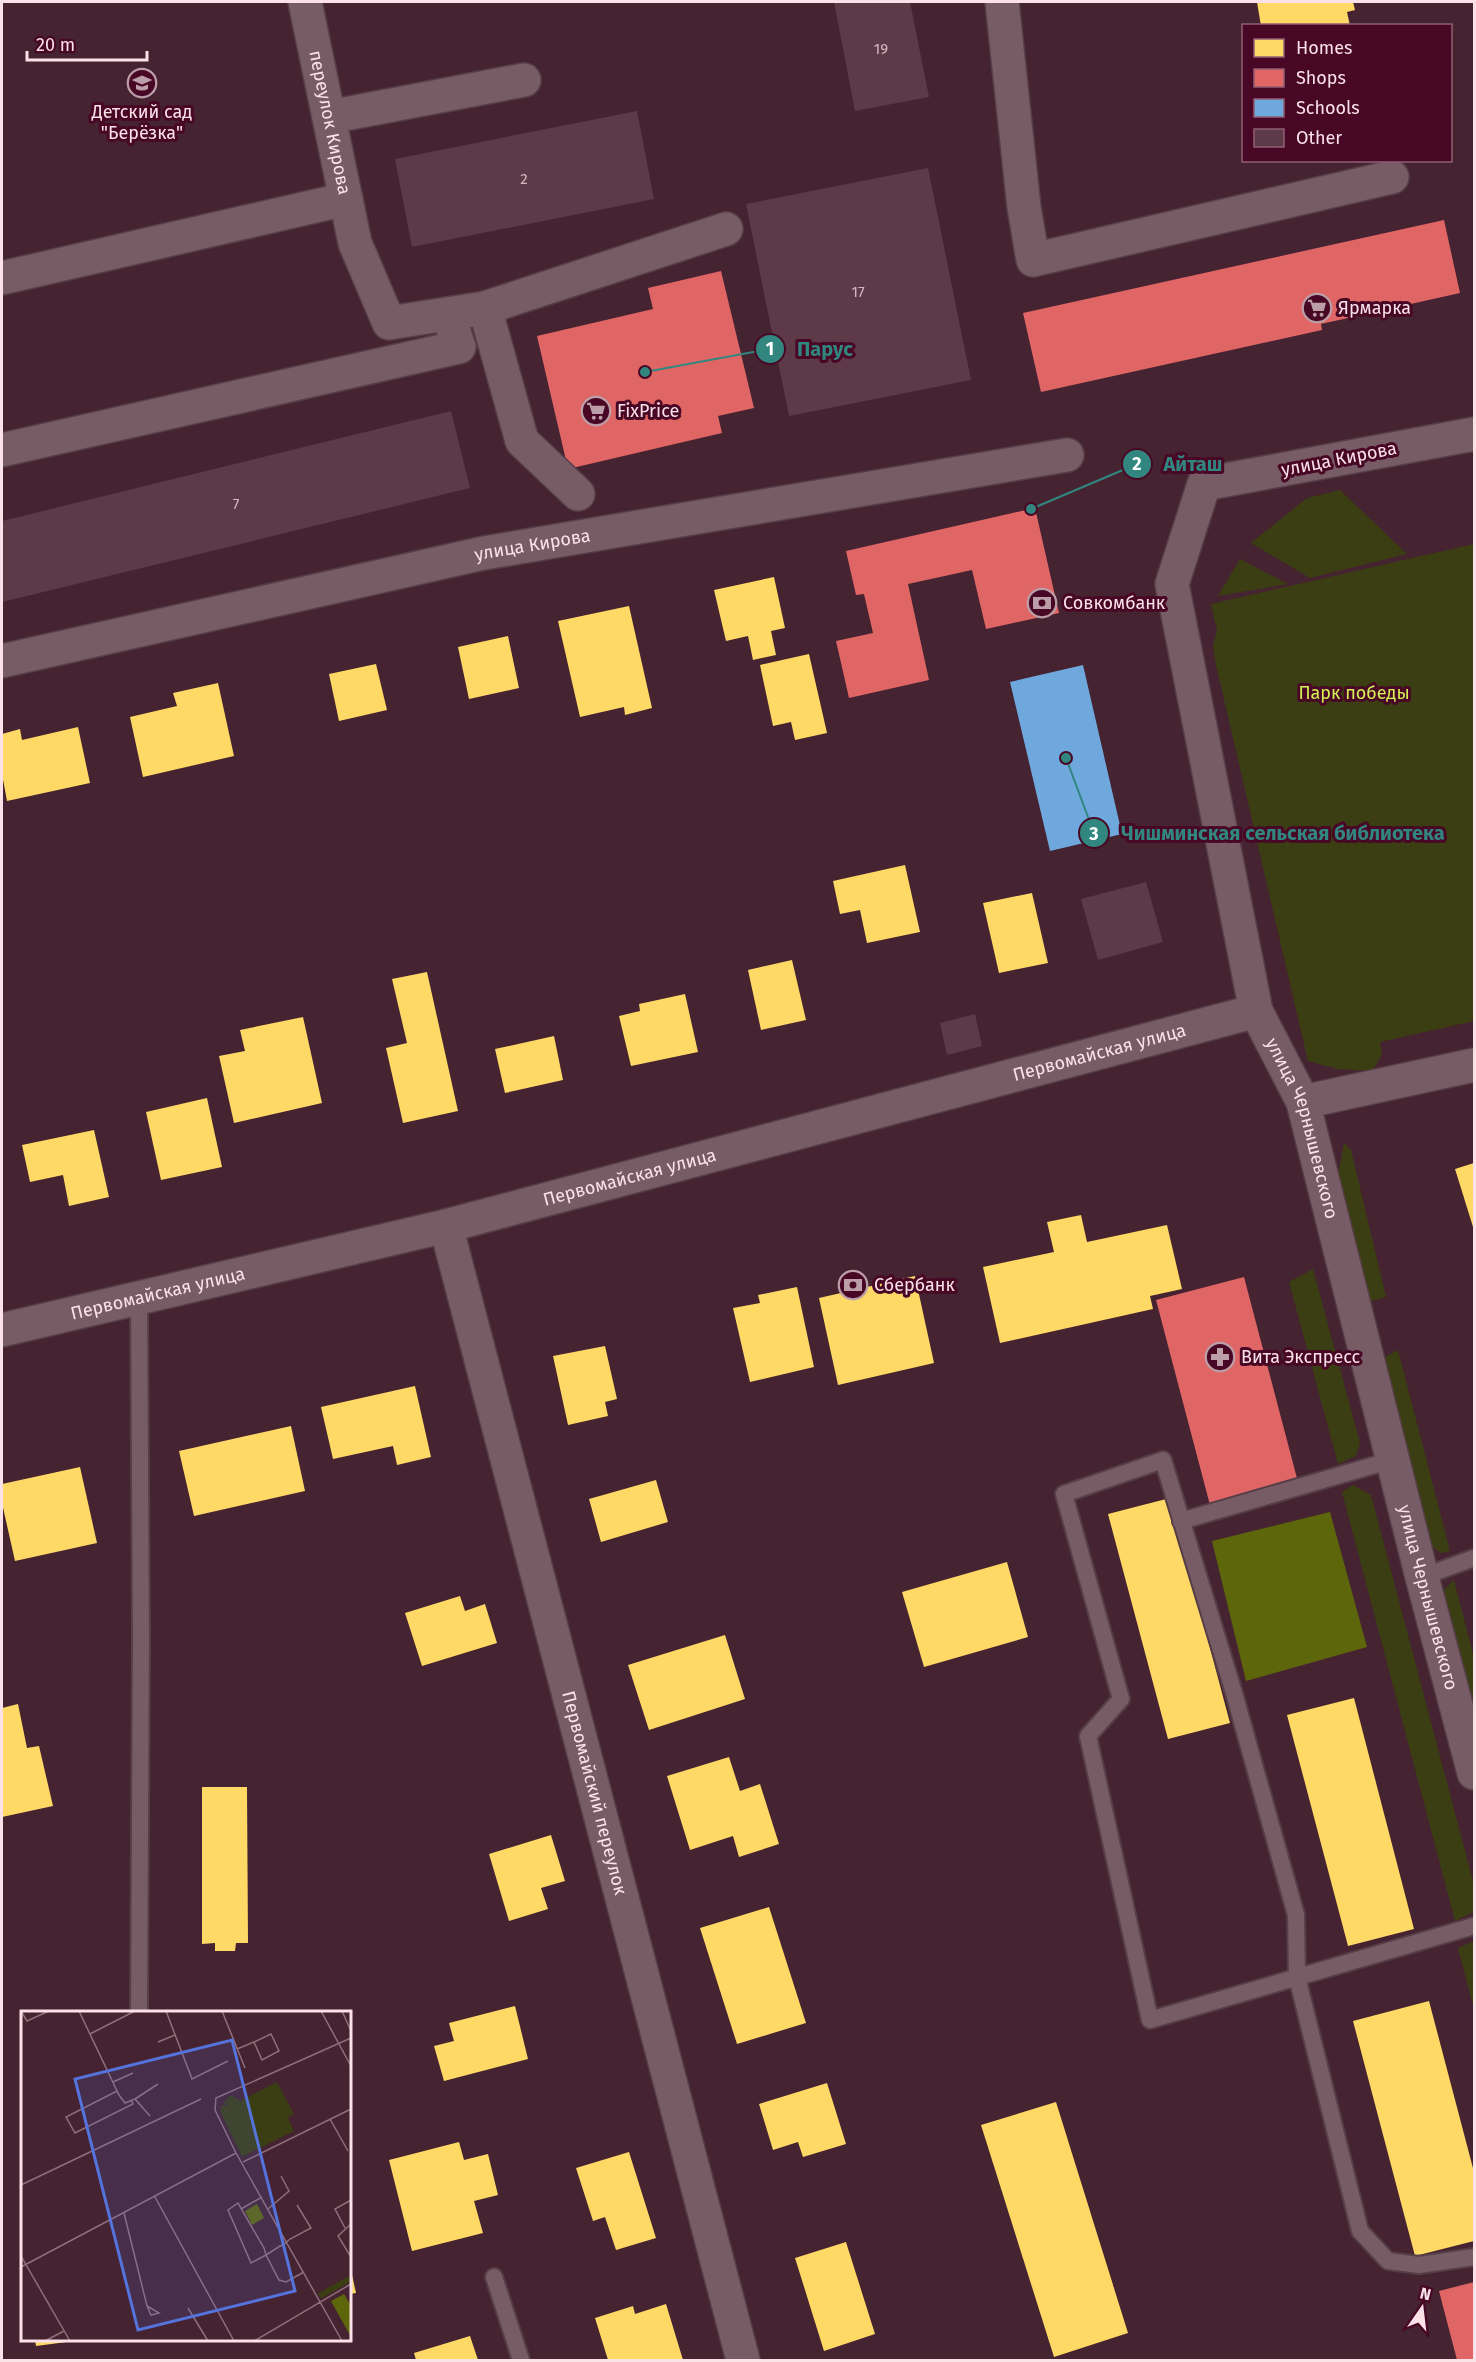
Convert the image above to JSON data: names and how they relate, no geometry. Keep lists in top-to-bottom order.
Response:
{
  "streets": {
    "street": [
      "переулок Кирова",
      "улица Кирова",
      "Первомайская улица",
      "улица Чернышевского",
      "Первомайский переулок"
    ]
  },
  "crossings": [
    ["улица Кирова", "улица Чернышевского"],
    ["Первомайская улица", "улица Чернышевского"],
    ["Первомайская улица", "Первомайский переулок"]
  ],
  "parks": ["Парк победы"],
  "places": {
    "school or university": ["Детский сад \"Берёзка\""],
    "supermarket": ["Ярмарка", "FixPrice"],
    "other": ["Парус", "Айташ", "Чишминская сельская библиотека"],
    "bank": ["Совкомбанк", "Сбербанк"],
    "pharmacy": ["Вита Экспресс"]
  },
  "house_numbers": [
    "19",
    "2",
    "17",
    "7"
  ],
  "legend": [
    "Homes",
    "Shops",
    "Schools",
    "Other"
  ],
  "scale_bar": "20 m",
  "north": "top"
}
